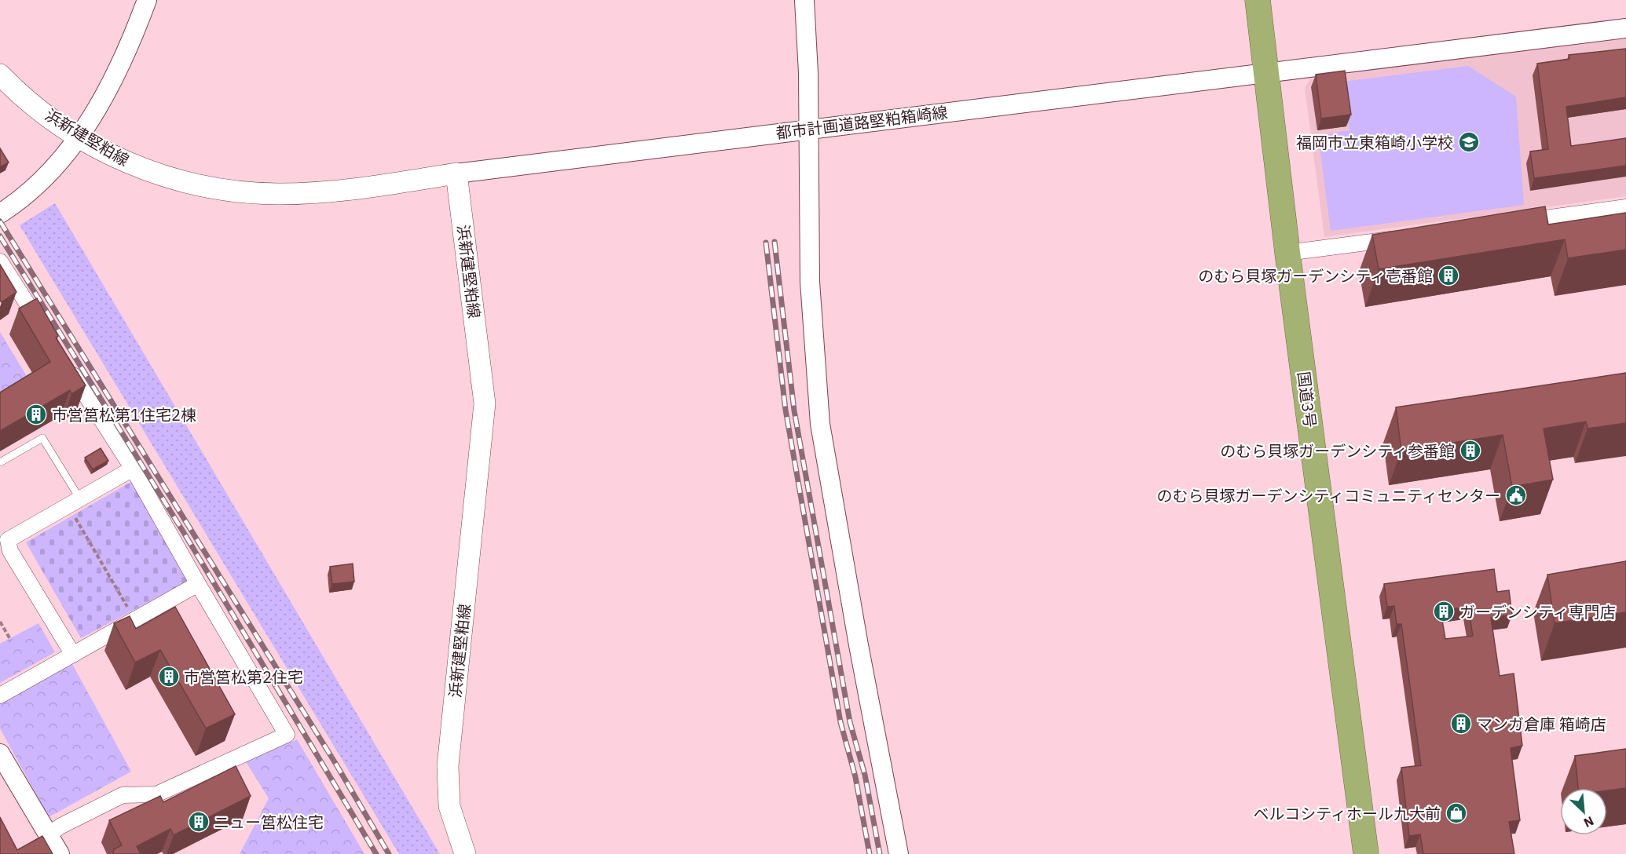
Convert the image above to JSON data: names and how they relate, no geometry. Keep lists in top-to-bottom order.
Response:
{
  "streets": {
    "highway": ["国道3号"],
    "main road": ["浜新建堅粕線"],
    "street": ["都市計画道路堅粕箱崎線"]
  },
  "crossings": [
    ["都市計画道路堅粕箱崎線", "浜新建堅粕線"],
    ["都市計画道路堅粕箱崎線", "国道3号"]
  ],
  "places": {
    "school or university": ["福岡市立東箱崎小学校"],
    "building": [
      "のむら貝塚ガーデンシティ壱番館",
      "市営筥松第1住宅2棟",
      "のむら貝塚ガーデンシティ参番館",
      "ガーデンシティ専門店",
      "市営筥松第2住宅",
      "マンガ倉庫 箱崎店",
      "ニュー筥松住宅"
    ],
    "public building": ["のむら貝塚ガーデンシティコミュニティセンター"],
    "shop": ["ベルコシティホール九大前"]
  },
  "north": "bottom right"
}
